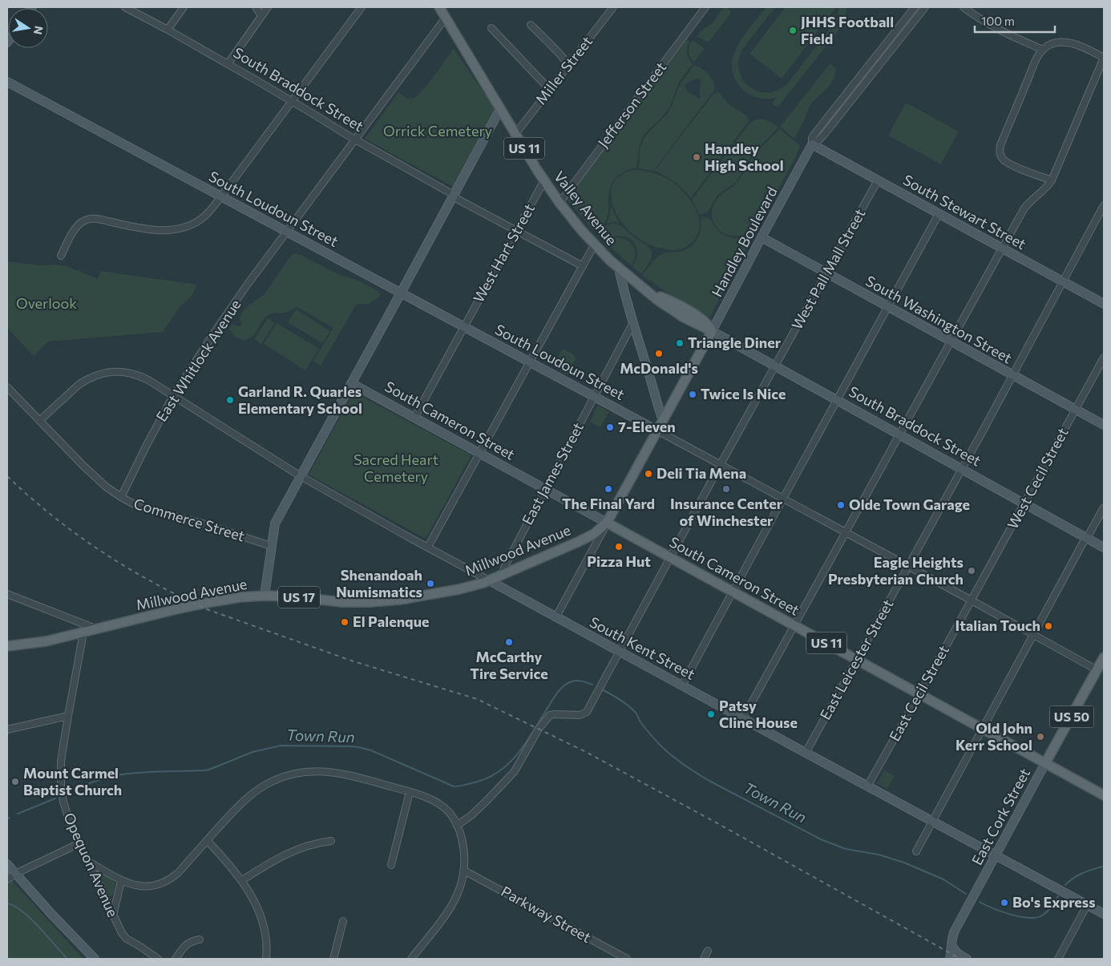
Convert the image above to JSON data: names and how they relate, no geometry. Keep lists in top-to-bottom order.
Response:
{
  "streets": {
    "main road": [
      "South Braddock Street",
      "US 11",
      "Valley Avenue",
      "South Cameron Street",
      "Millwood Avenue",
      "US 17",
      "US 50",
      "East Cork Street"
    ],
    "street": [
      "Miller Street",
      "Jefferson Street",
      "South Loudoun Street",
      "South Stewart Street",
      "Handley Boulevard",
      "West Hart Street",
      "West Pall Mall Street",
      "South Washington Street",
      "East Whitlock Avenue",
      "East James Street",
      "West Cecil Street",
      "Commerce Street",
      "South Kent Street",
      "East Leicester Street",
      "East Cecil Street",
      "Opequon Avenue",
      "Parkway Street"
    ]
  },
  "crossings": [
    ["Miller Street", "Valley Avenue"],
    ["South Braddock Street", "Valley Avenue"],
    ["South Braddock Street", "Handley Boulevard"],
    ["South Braddock Street", "West Hart Street"],
    ["South Braddock Street", "West Pall Mall Street"],
    ["South Braddock Street", "East Whitlock Avenue"],
    ["South Braddock Street", "West Cecil Street"],
    ["South Braddock Street", "East Leicester Street"],
    ["Jefferson Street", "Valley Avenue"],
    ["Valley Avenue", "West Hart Street"],
    ["Valley Avenue", "East Whitlock Avenue"],
    ["South Loudoun Street", "West Hart Street"],
    ["South Loudoun Street", "West Pall Mall Street"],
    ["South Loudoun Street", "East Whitlock Avenue"],
    ["South Loudoun Street", "East James Street"],
    ["South Loudoun Street", "West Cecil Street"],
    ["South Loudoun Street", "East Leicester Street"],
    ["South Loudoun Street", "East Cecil Street"],
    ["South Loudoun Street", "US 50"],
    ["South Loudoun Street", "East Cork Street"],
    ["South Stewart Street", "Handley Boulevard"],
    ["South Stewart Street", "West Pall Mall Street"],
    ["South Stewart Street", "East Leicester Street"],
    ["Handley Boulevard", "South Washington Street"],
    ["West Hart Street", "South Cameron Street"],
    ["West Pall Mall Street", "South Washington Street"],
    ["West Pall Mall Street", "South Cameron Street"],
    ["West Pall Mall Street", "South Kent Street"],
    ["South Washington Street", "West Cecil Street"],
    ["South Washington Street", "East Leicester Street"],
    ["East Whitlock Avenue", "Commerce Street"],
    ["East Whitlock Avenue", "South Kent Street"],
    ["South Cameron Street", "East James Street"],
    ["South Cameron Street", "Millwood Avenue"],
    ["South Cameron Street", "East Leicester Street"],
    ["South Cameron Street", "East Cecil Street"],
    ["South Cameron Street", "East Cork Street"],
    ["East James Street", "Millwood Avenue"],
    ["West Cecil Street", "East Cecil Street"],
    ["Commerce Street", "South Kent Street"],
    ["Millwood Avenue", "South Kent Street"],
    ["Millwood Avenue", "Opequon Avenue"],
    ["South Kent Street", "East Leicester Street"],
    ["South Kent Street", "East Cecil Street"],
    ["South Kent Street", "East Cork Street"],
    ["US 50", "East Cork Street"]
  ],
  "water": ["Town Run"],
  "parks": ["Orrick Cemetery", "Overlook", "Sacred Heart Cemetery"],
  "places": [
    "JHHS Football Field",
    "Handley High School",
    "Triangle Diner",
    "McDonald's",
    "Twice Is Nice",
    "Garland R. Quarles Elementary School",
    "7-Eleven",
    "Deli Tia Mena",
    "The Final Yard",
    "Insurance Center of Winchester",
    "Olde Town Garage",
    "Pizza Hut",
    "Eagle Heights Presbyterian Church",
    "Shenandoah Numismatics",
    "El Palenque",
    "Italian Touch",
    "McCarthy Tire Service",
    "Patsy Cline House",
    "Old John Kerr School",
    "Mount Carmel Baptist Church",
    "Bo's Express"
  ],
  "scale_bar": "100 m",
  "north": "right"
}
